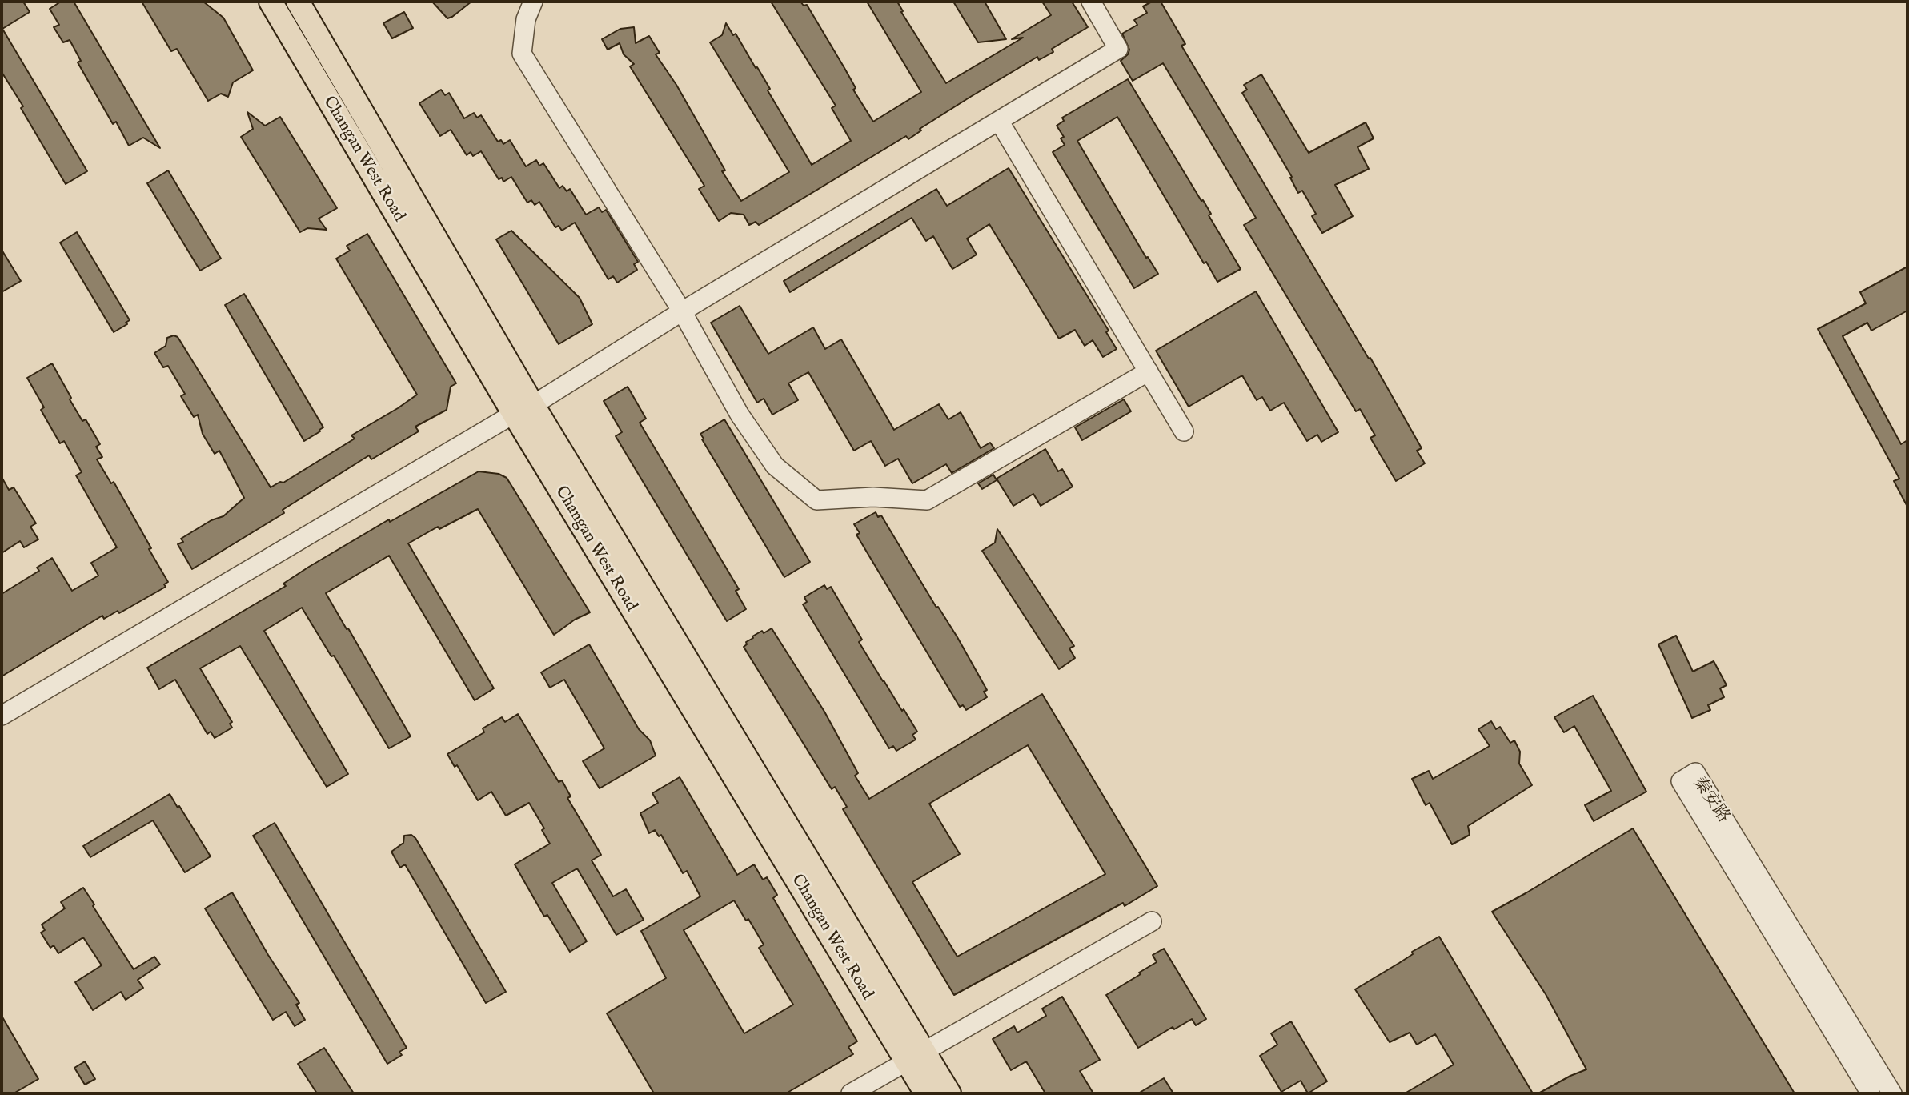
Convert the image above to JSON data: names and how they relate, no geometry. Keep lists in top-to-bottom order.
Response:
{
  "streets": {
    "main road": ["Changan West Road"],
    "street": ["秦安路"]
  }
}
